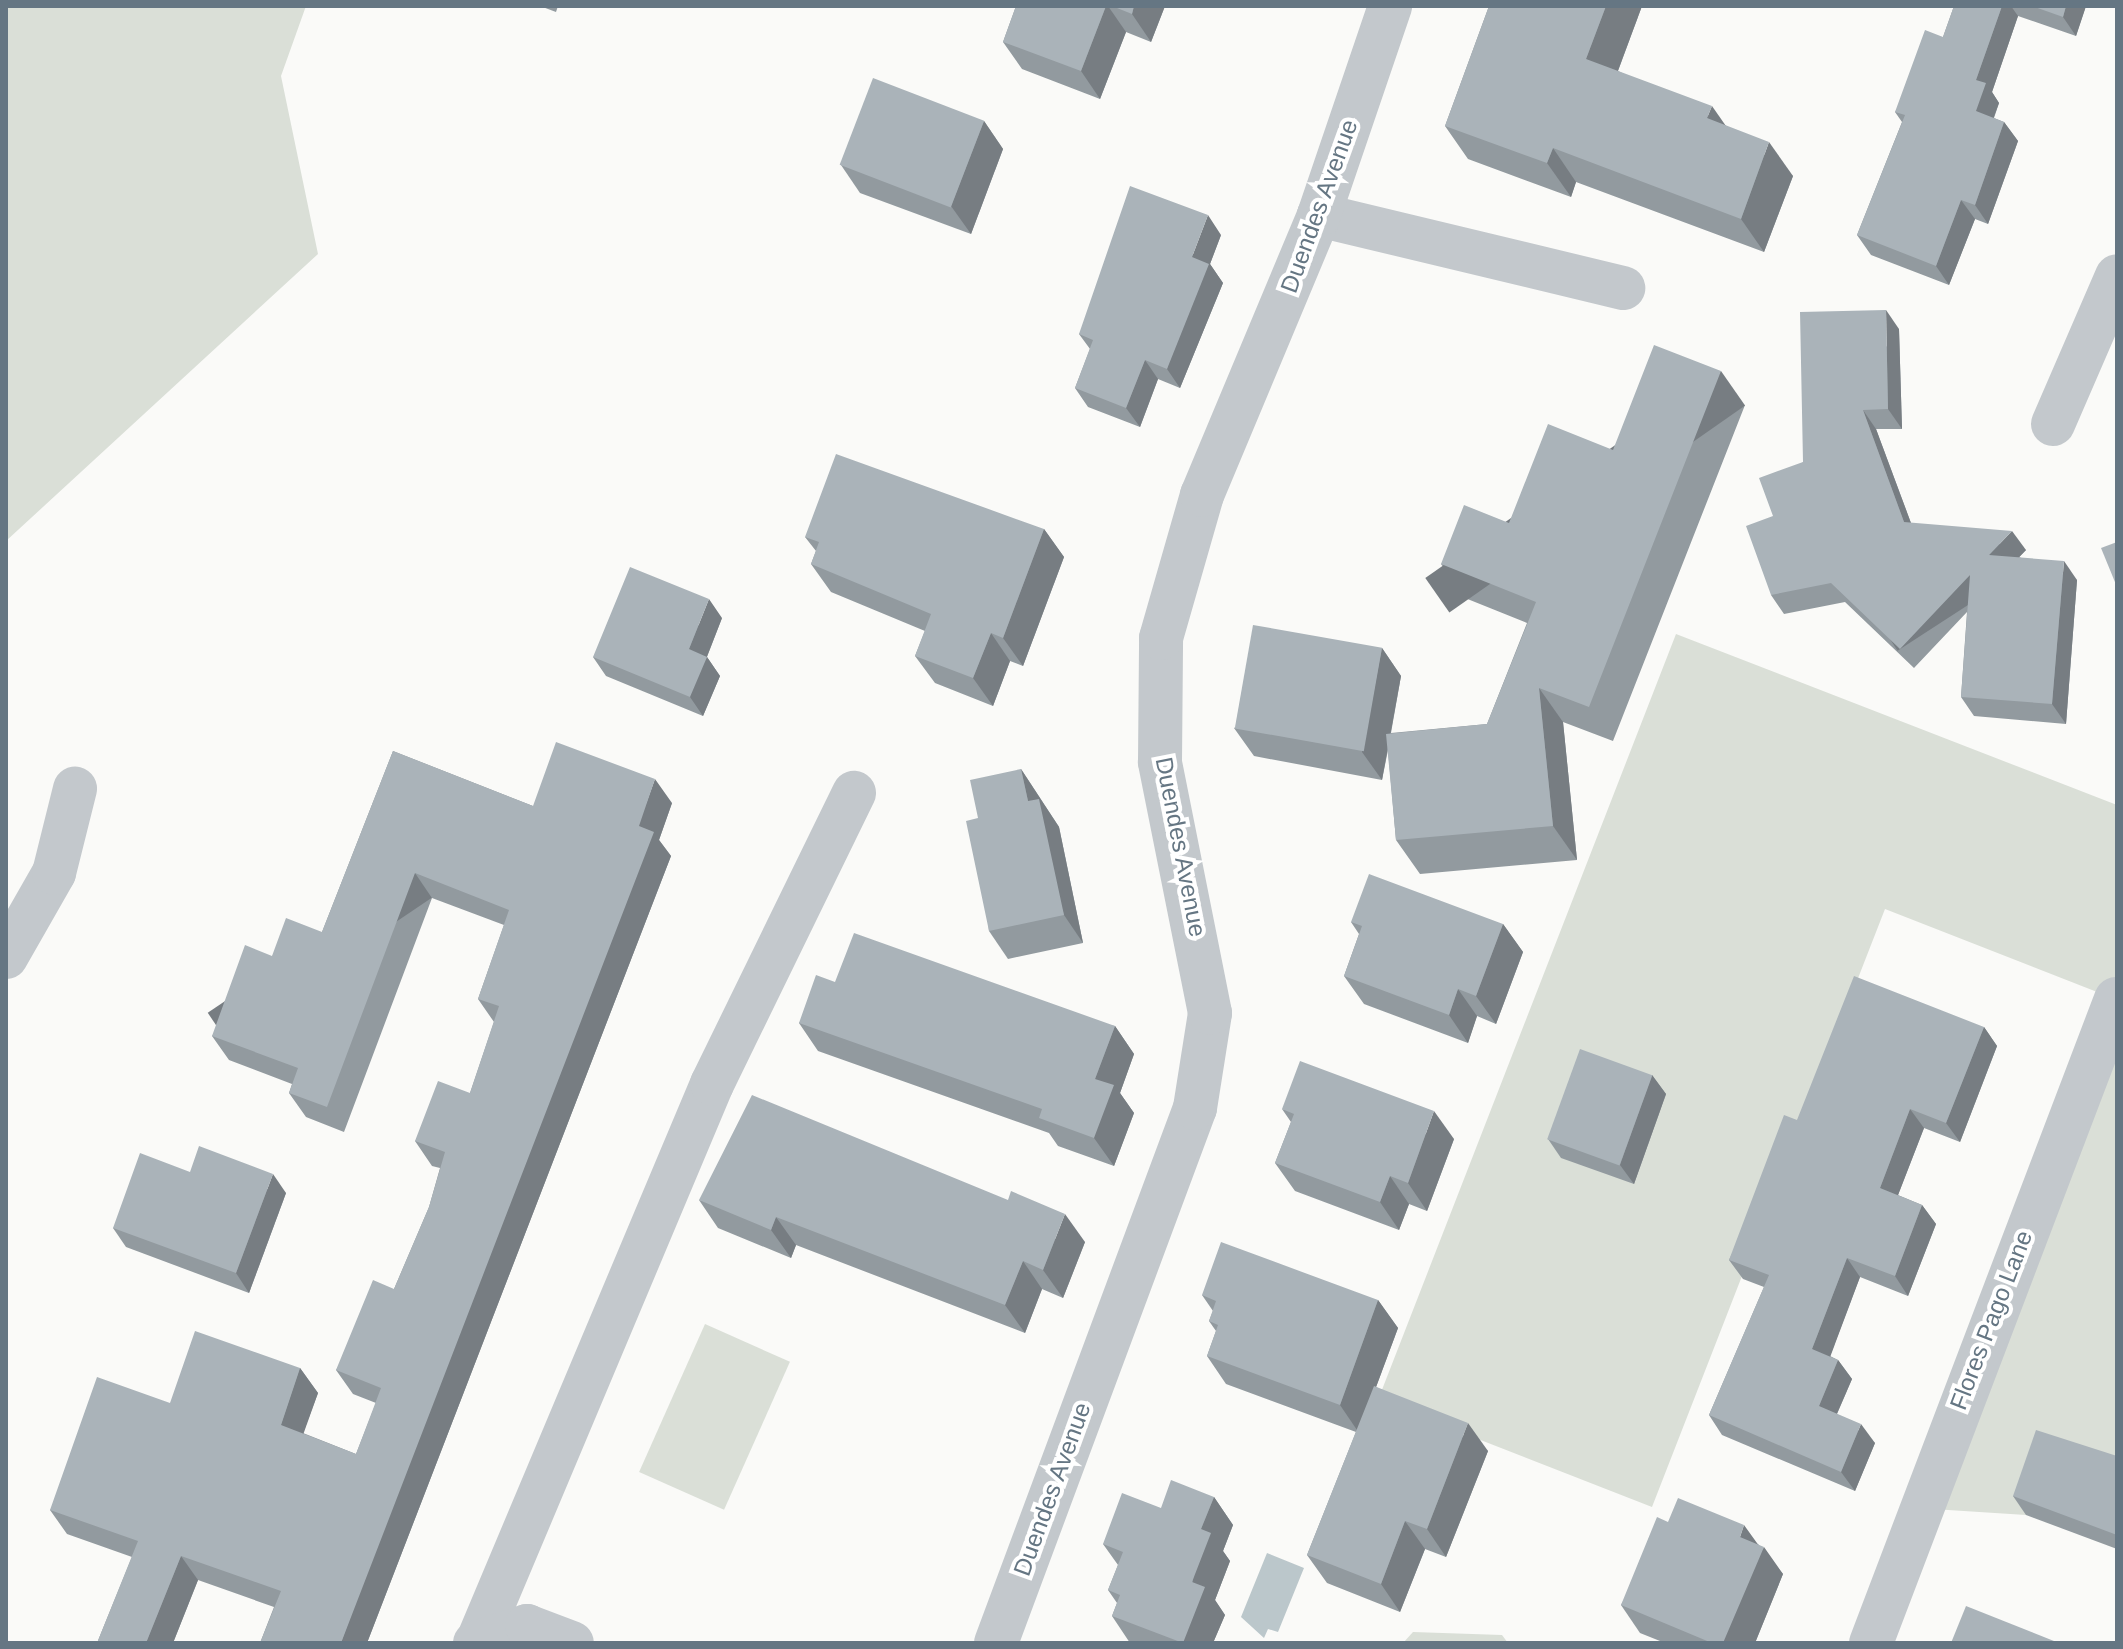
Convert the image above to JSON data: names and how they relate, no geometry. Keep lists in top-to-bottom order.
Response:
{
  "streets": {
    "street": ["Duendes Avenue", "Flores Pago Lane"]
  }
}
